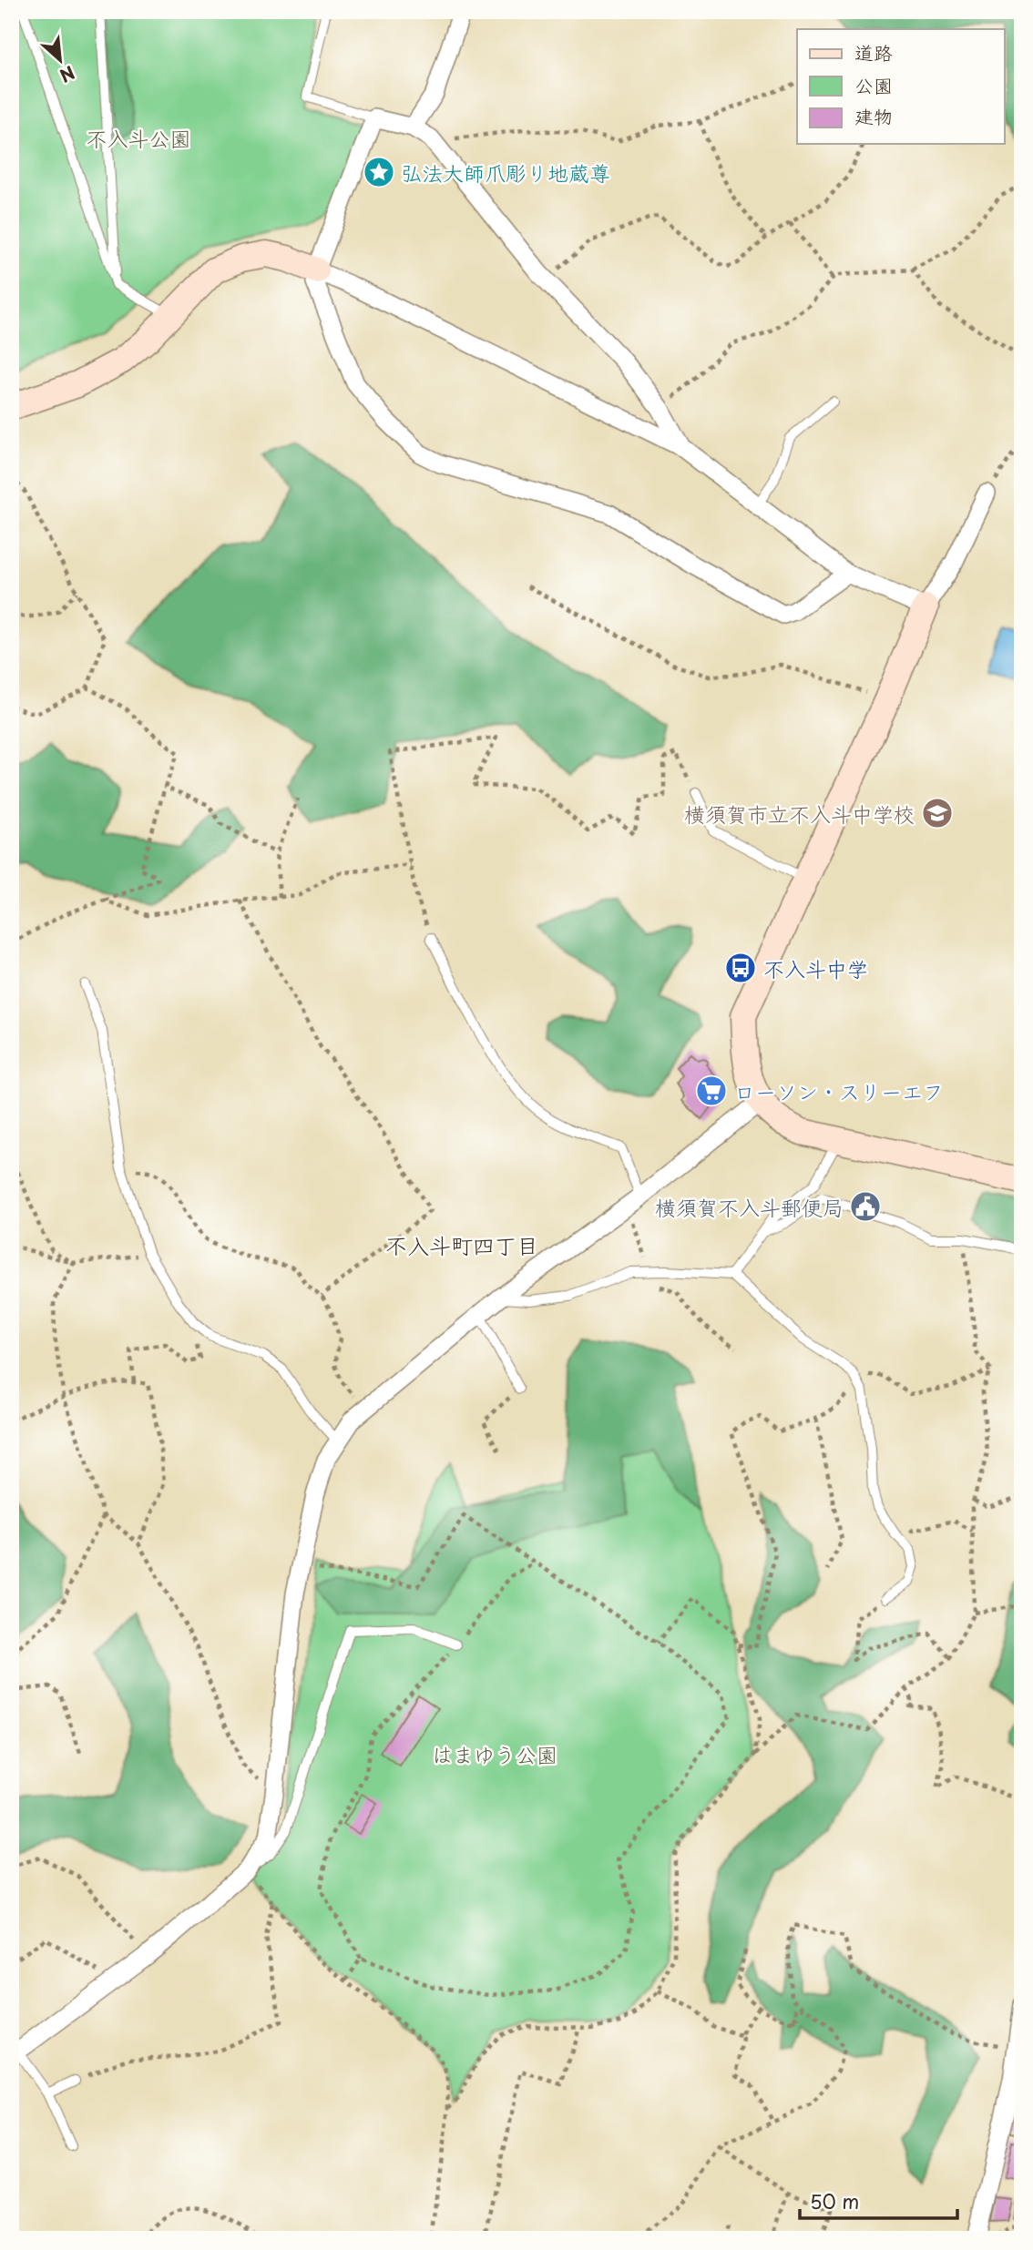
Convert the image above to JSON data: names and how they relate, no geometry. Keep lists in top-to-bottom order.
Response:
{
  "districts": ["不入斗町四丁目"],
  "parks": ["不入斗公園", "はまゆう公園"],
  "places": {
    "place": ["弘法大師爪彫り地蔵尊"],
    "school or university": ["横須賀市立不入斗中学校"],
    "bus stop": ["不入斗中学"],
    "supermarket": ["ローソン・スリーエフ"],
    "public building": ["横須賀不入斗郵便局"]
  },
  "legend": ["道路", "公園", "建物"],
  "scale_bar": "50 m",
  "north": "bottom right"
}
